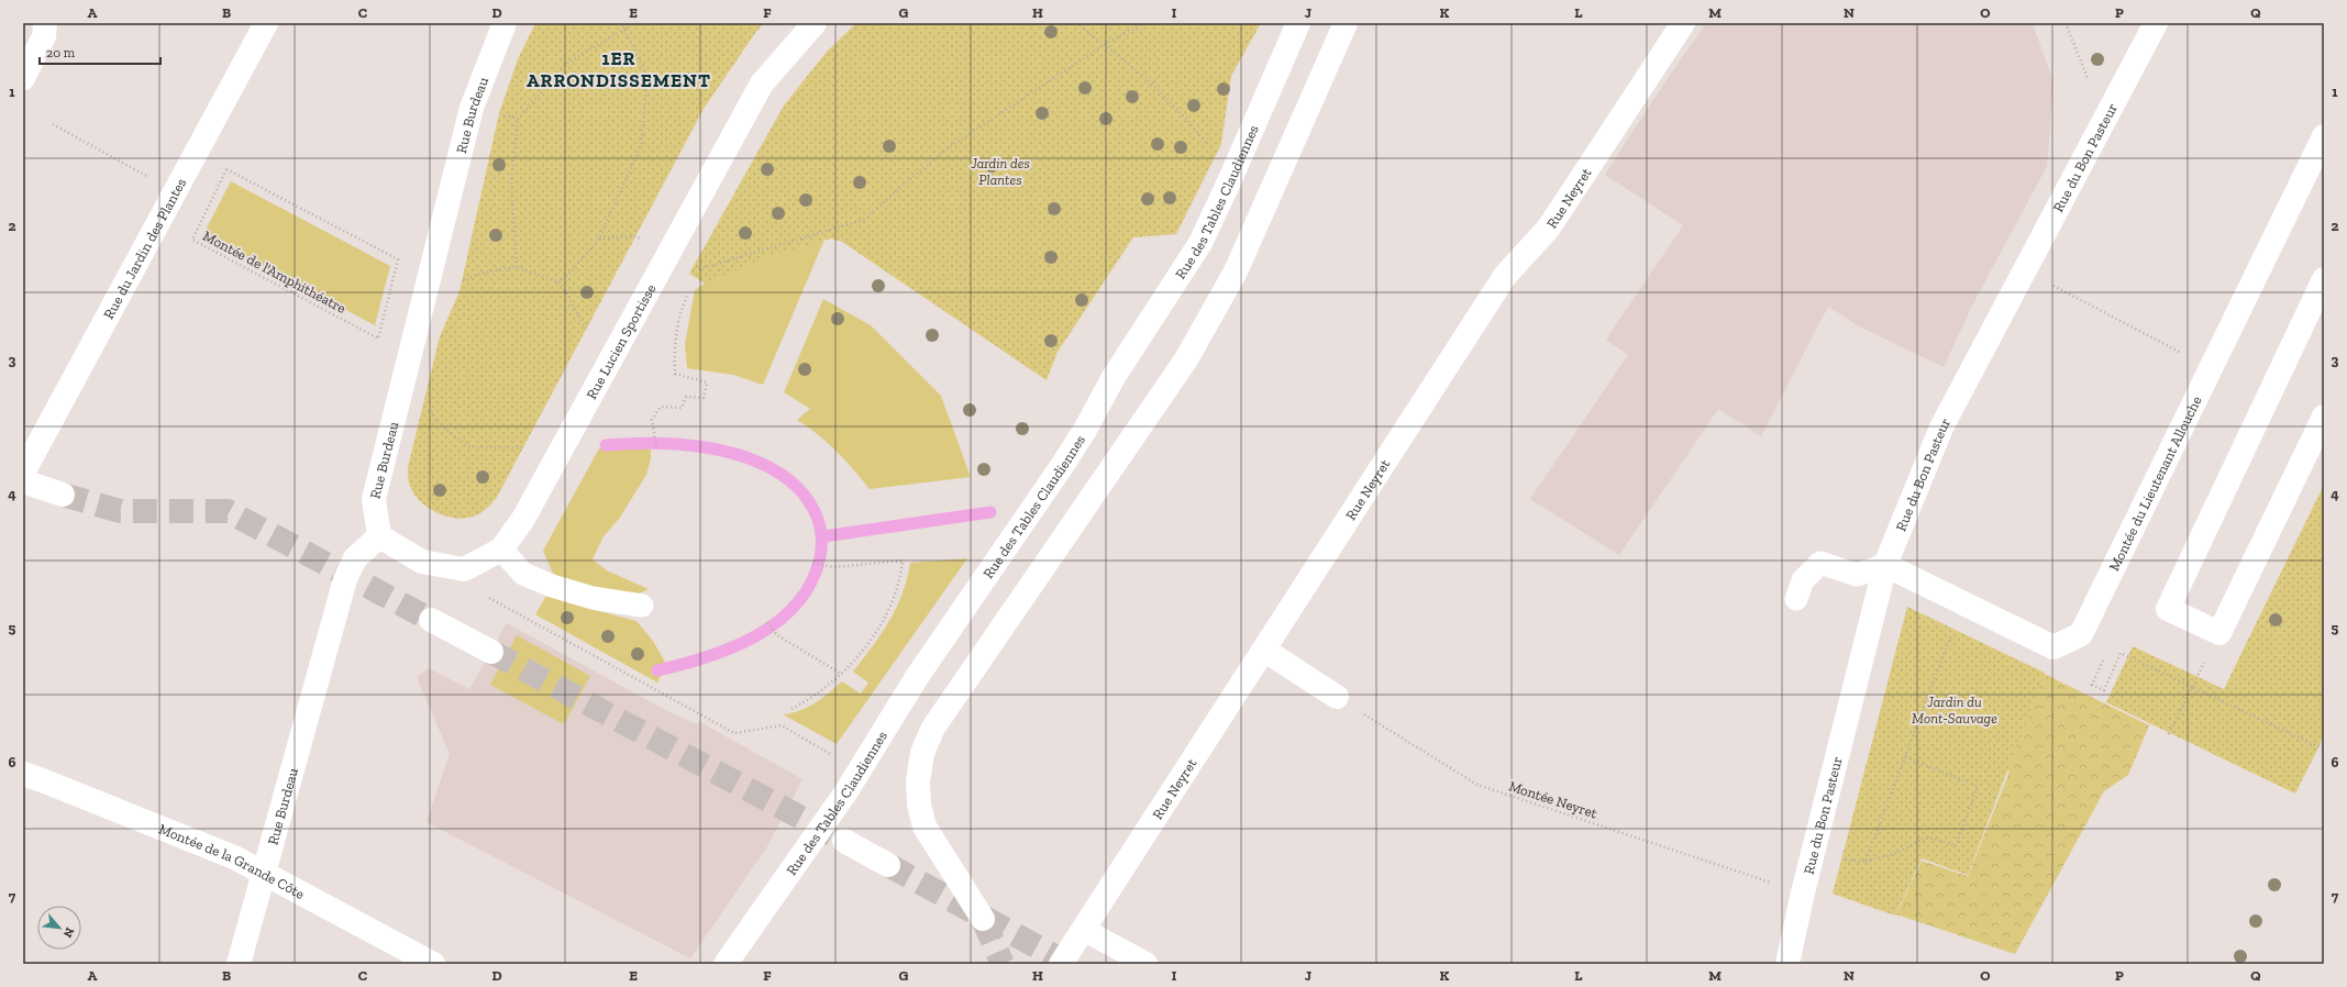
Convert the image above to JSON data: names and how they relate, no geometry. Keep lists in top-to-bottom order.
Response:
{
  "streets": {
    "street": [
      "Rue Burdeau",
      "Rue du Bon Pasteur",
      "Rue Neyret",
      "Rue des Tables Claudiennes",
      "Rue du Jardin des Plantes",
      "Rue Lucien Sportisse",
      "Montée du Lieutenant Allouche",
      "Montée de la Grande Côte"
    ],
    "path": ["Montée de l'Amphithéatre", "Montée Neyret"]
  },
  "crossings": [
    ["Rue Burdeau", "Rue Lucien Sportisse"],
    ["Rue Burdeau", "Montée de la Grande Côte"],
    ["Rue du Bon Pasteur", "Montée du Lieutenant Allouche"]
  ],
  "districts": ["1ER ARRONDISSEMENT"],
  "parks": ["Jardin des Plantes", "Jardin du Mont-Sauvage"],
  "scale_bar": "20 m",
  "north": "bottom right",
  "grid": {
    "columns": [
      "A",
      "B",
      "C",
      "D",
      "E",
      "F",
      "G",
      "H",
      "I",
      "J",
      "K",
      "L",
      "M",
      "N",
      "O",
      "P",
      "Q"
    ],
    "rows": [
      "1",
      "2",
      "3",
      "4",
      "5",
      "6",
      "7"
    ]
  }
}
